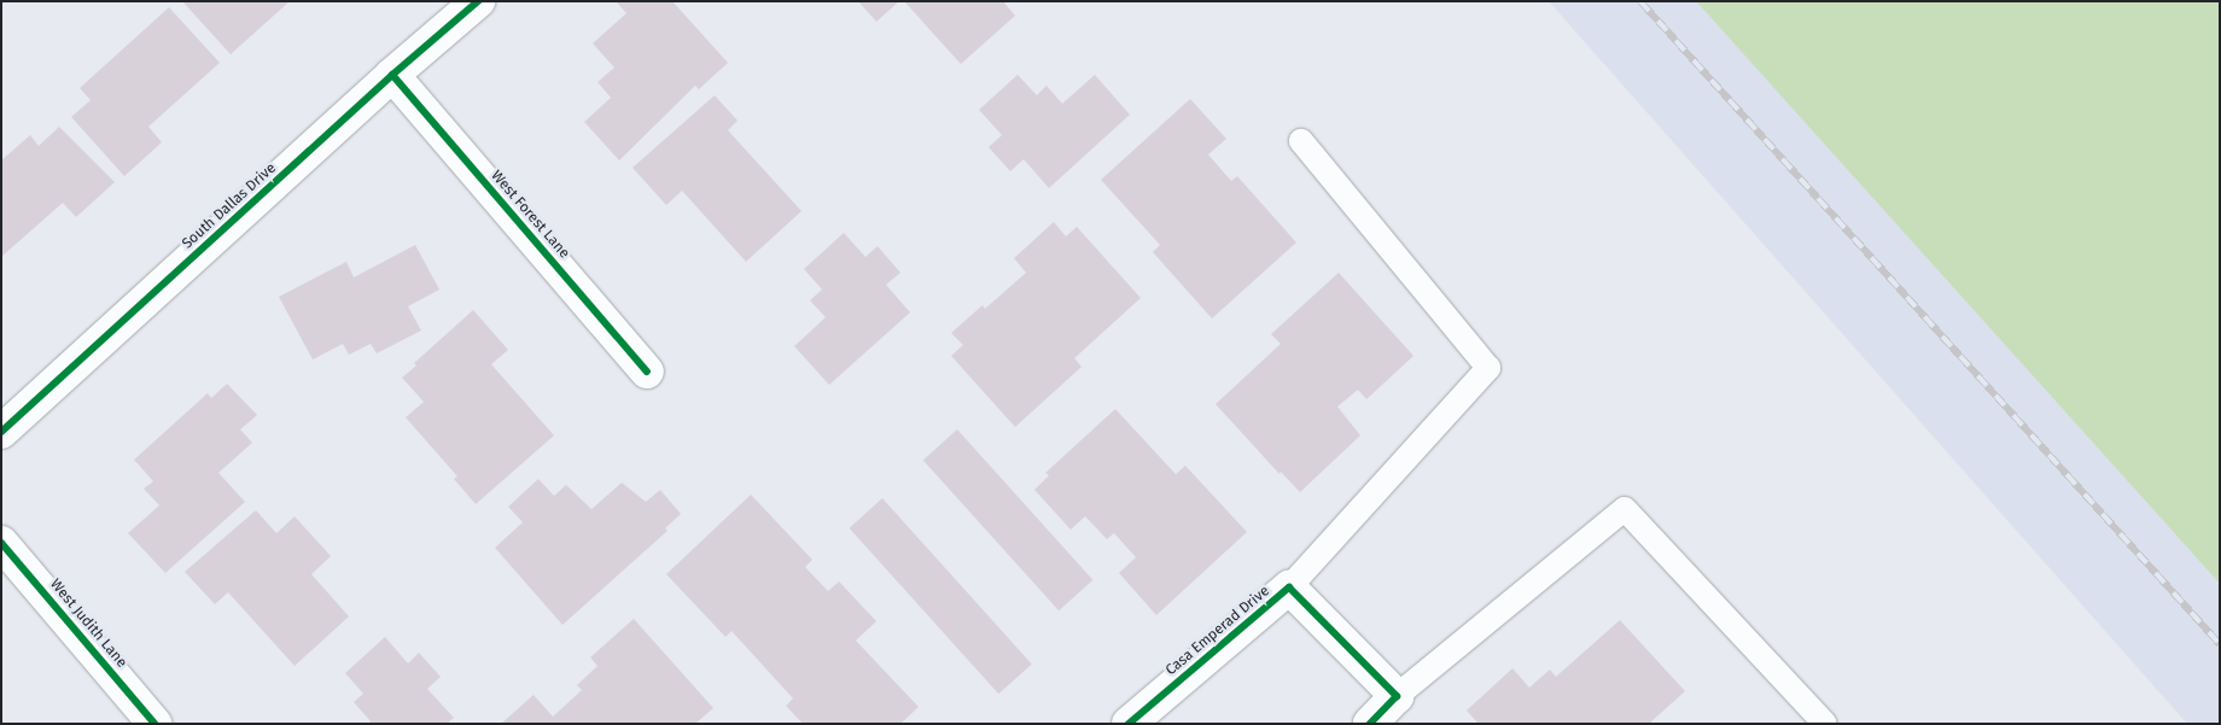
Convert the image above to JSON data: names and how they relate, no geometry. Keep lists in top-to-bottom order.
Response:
{
  "streets": {
    "street": [
      "South Dallas Drive",
      "West Forest Lane",
      "West Judith Lane",
      "Casa Emperad Drive"
    ]
  },
  "crossings": [
    ["South Dallas Drive", "West Forest Lane"]
  ]
}
